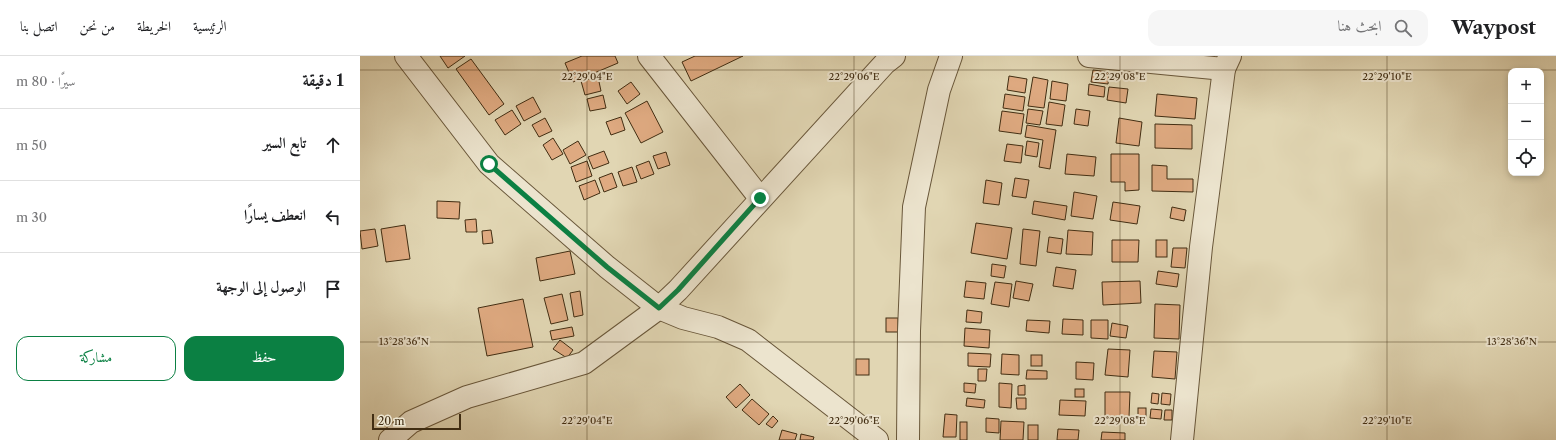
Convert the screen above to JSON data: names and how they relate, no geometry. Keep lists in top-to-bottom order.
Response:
{
  "scale_bar": "20 m",
  "page": {
    "header": "Waypost",
    "search": "ابحث هنا",
    "nav": [
      "الرئيسية",
      "الخريطة",
      "من نحن",
      "اتصل بنا"
    ],
    "heading": ["1 دقيقة", "سيرًا · 80 m"],
    "map_buttons": ["+", "−"],
    "list": [
      ["تابع السير", "50 m"],
      ["انعطف يسارًا", "30 m"],
      "الوصول إلى الوجهة"
    ],
    "buttons": ["حفظ", "مشاركة"],
    "scale": "20 m"
  },
  "coordinates": [
    "22°29'04\"E",
    "22°29'06\"E",
    "22°29'08\"E",
    "22°29'10\"E",
    "13°28'36\"N"
  ]
}
